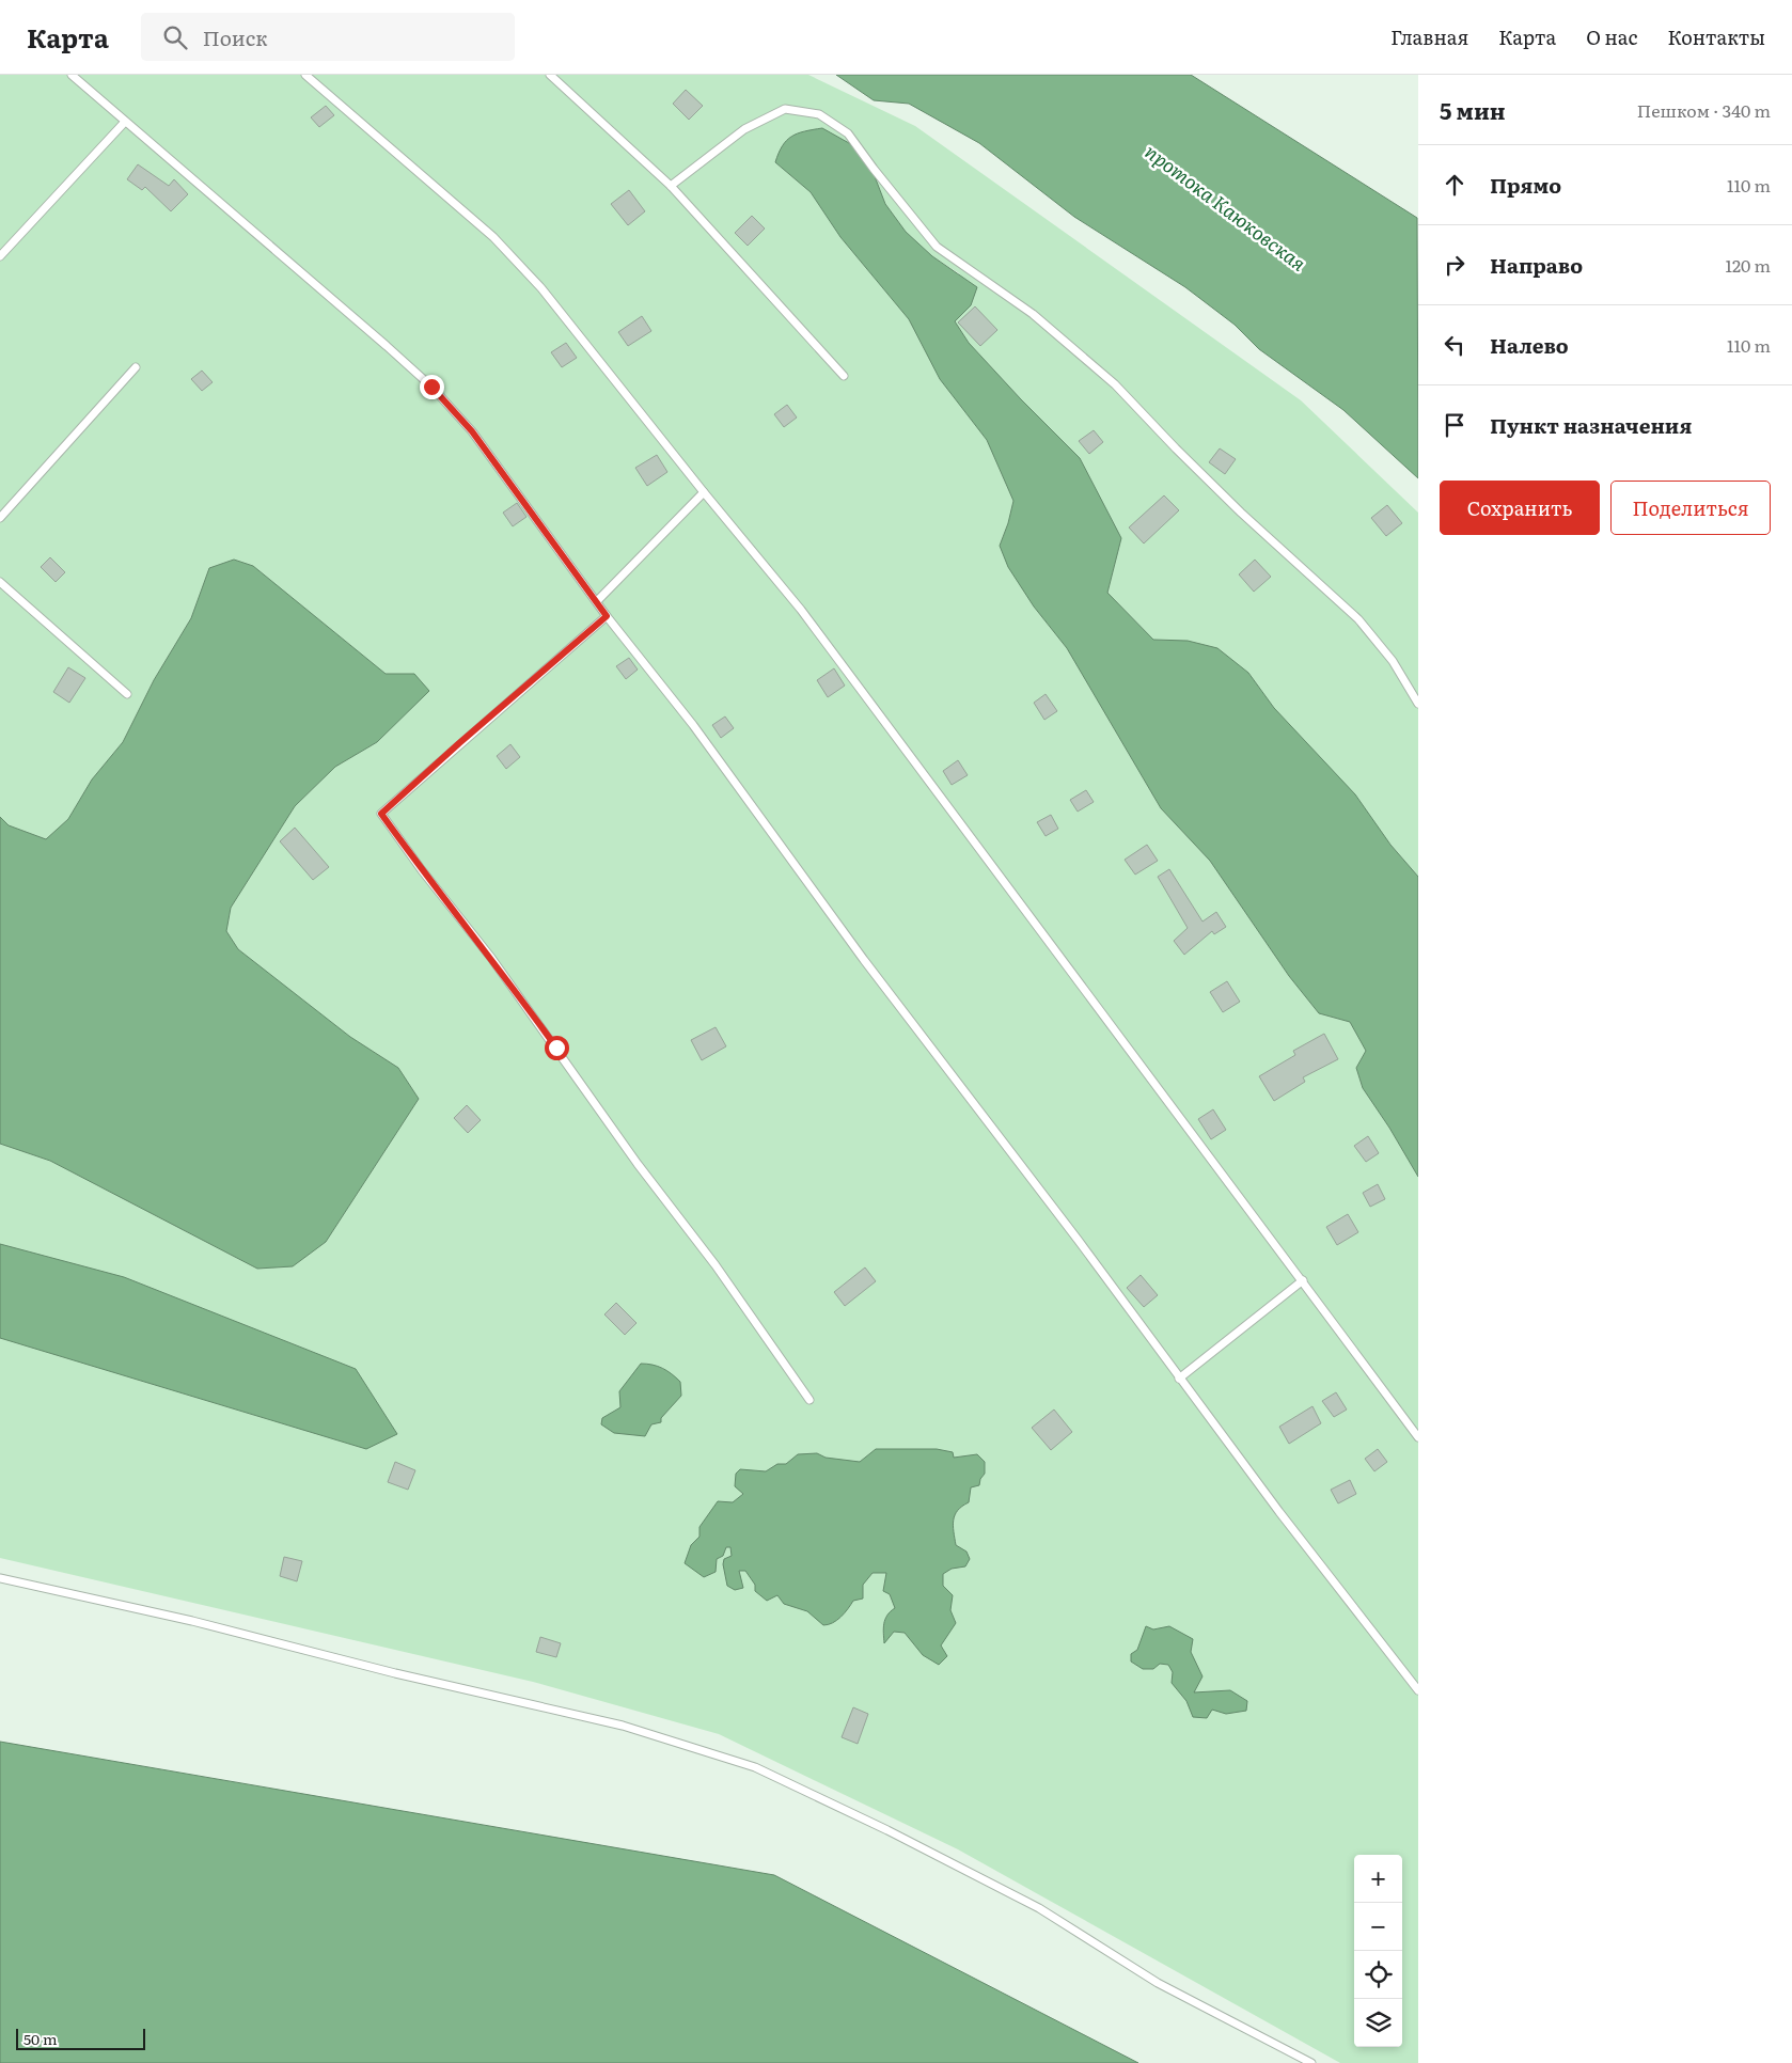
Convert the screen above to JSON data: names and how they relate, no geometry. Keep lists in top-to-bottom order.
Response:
{
  "water": ["протока Каюковская"],
  "scale_bar": "50 m",
  "page": {
    "header": "Карта",
    "search": "Поиск",
    "nav": [
      "Главная",
      "Карта",
      "О нас",
      "Контакты"
    ],
    "heading": ["5 мин", "Пешком · 340 m"],
    "list": [
      ["Прямо", "110 m"],
      ["Направо", "120 m"],
      ["Налево", "110 m"],
      "Пункт назначения"
    ],
    "buttons": ["Сохранить", "Поделиться"],
    "map_buttons": ["+", "−"],
    "scale": "50 m"
  }
}
